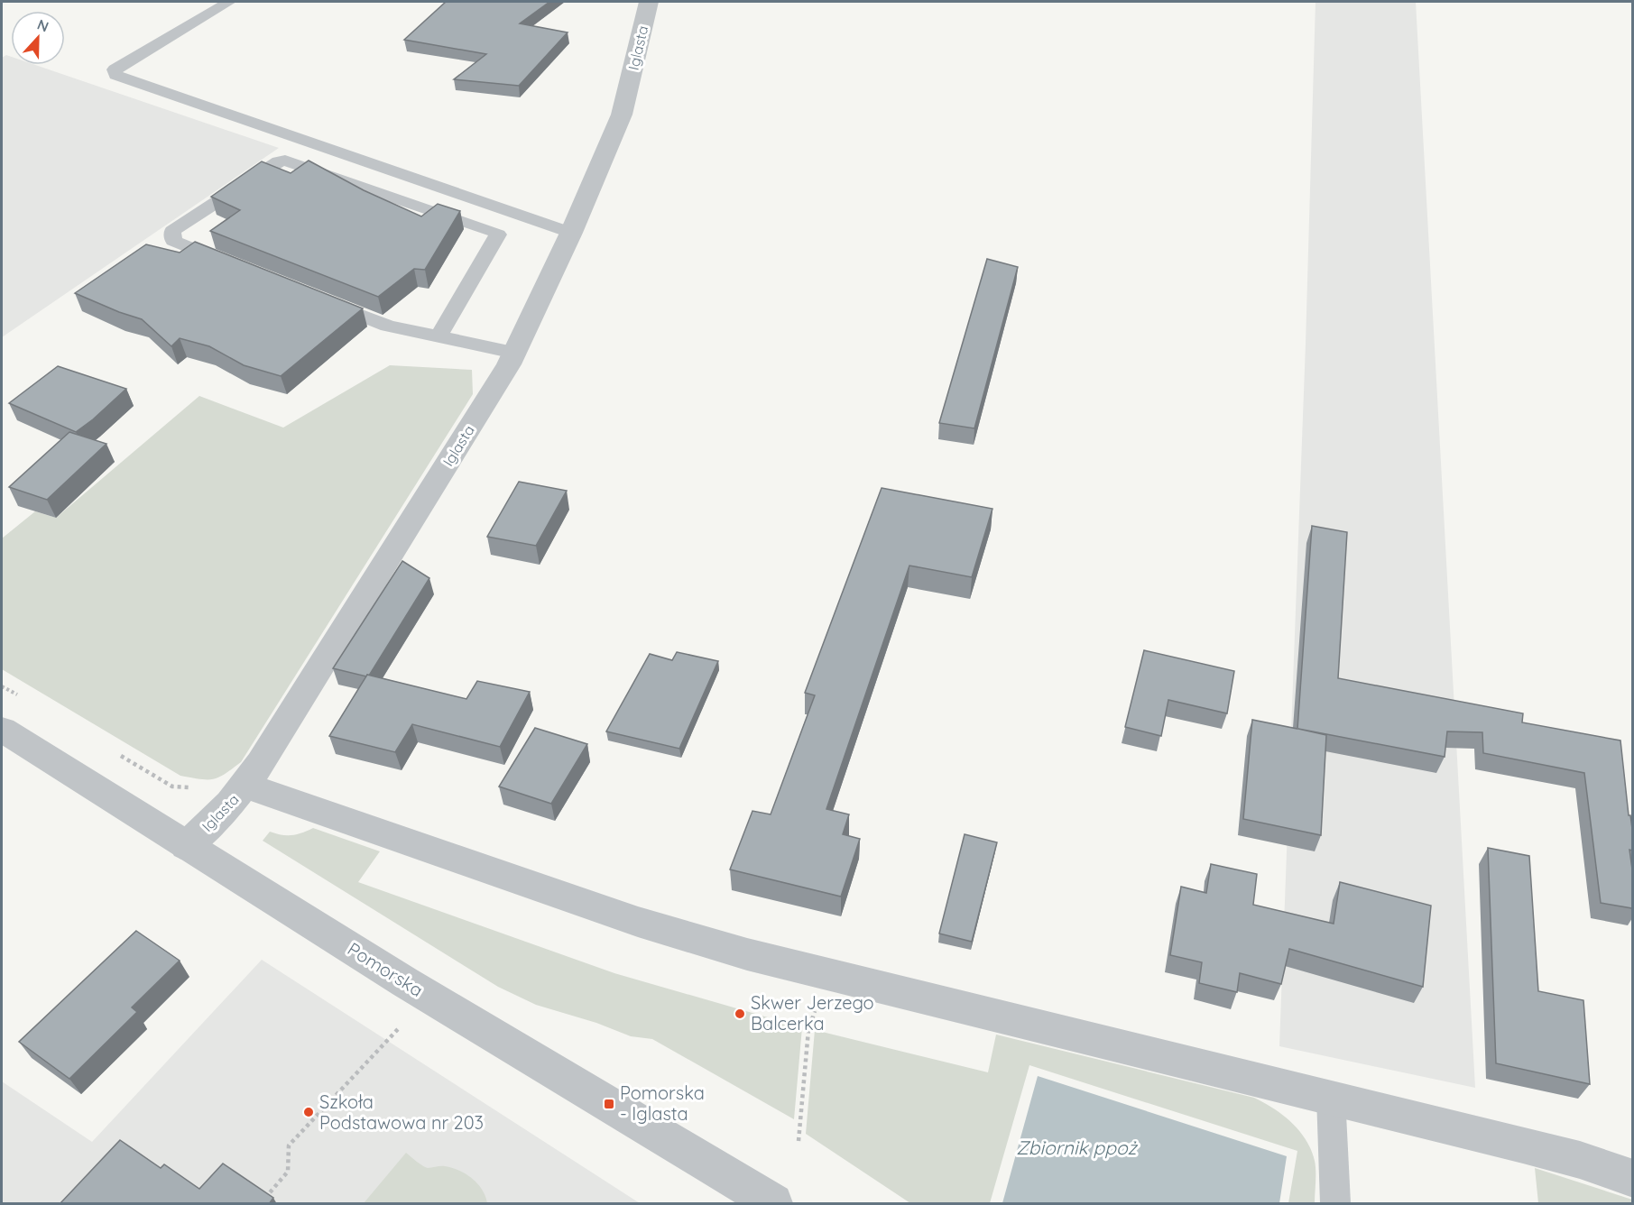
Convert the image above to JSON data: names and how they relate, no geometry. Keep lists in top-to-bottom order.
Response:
{
  "streets": {
    "street": ["Iglasta", "Pomorska"]
  },
  "crossings": [
    ["Iglasta", "Pomorska"]
  ],
  "water": ["Zbiornik ppoż"],
  "places": {
    "other": ["Skwer Jerzego Balcerka", "Szkoła Podstawowa nr 203"],
    "transit": ["Pomorska - Iglasta"]
  },
  "north": "top"
}
